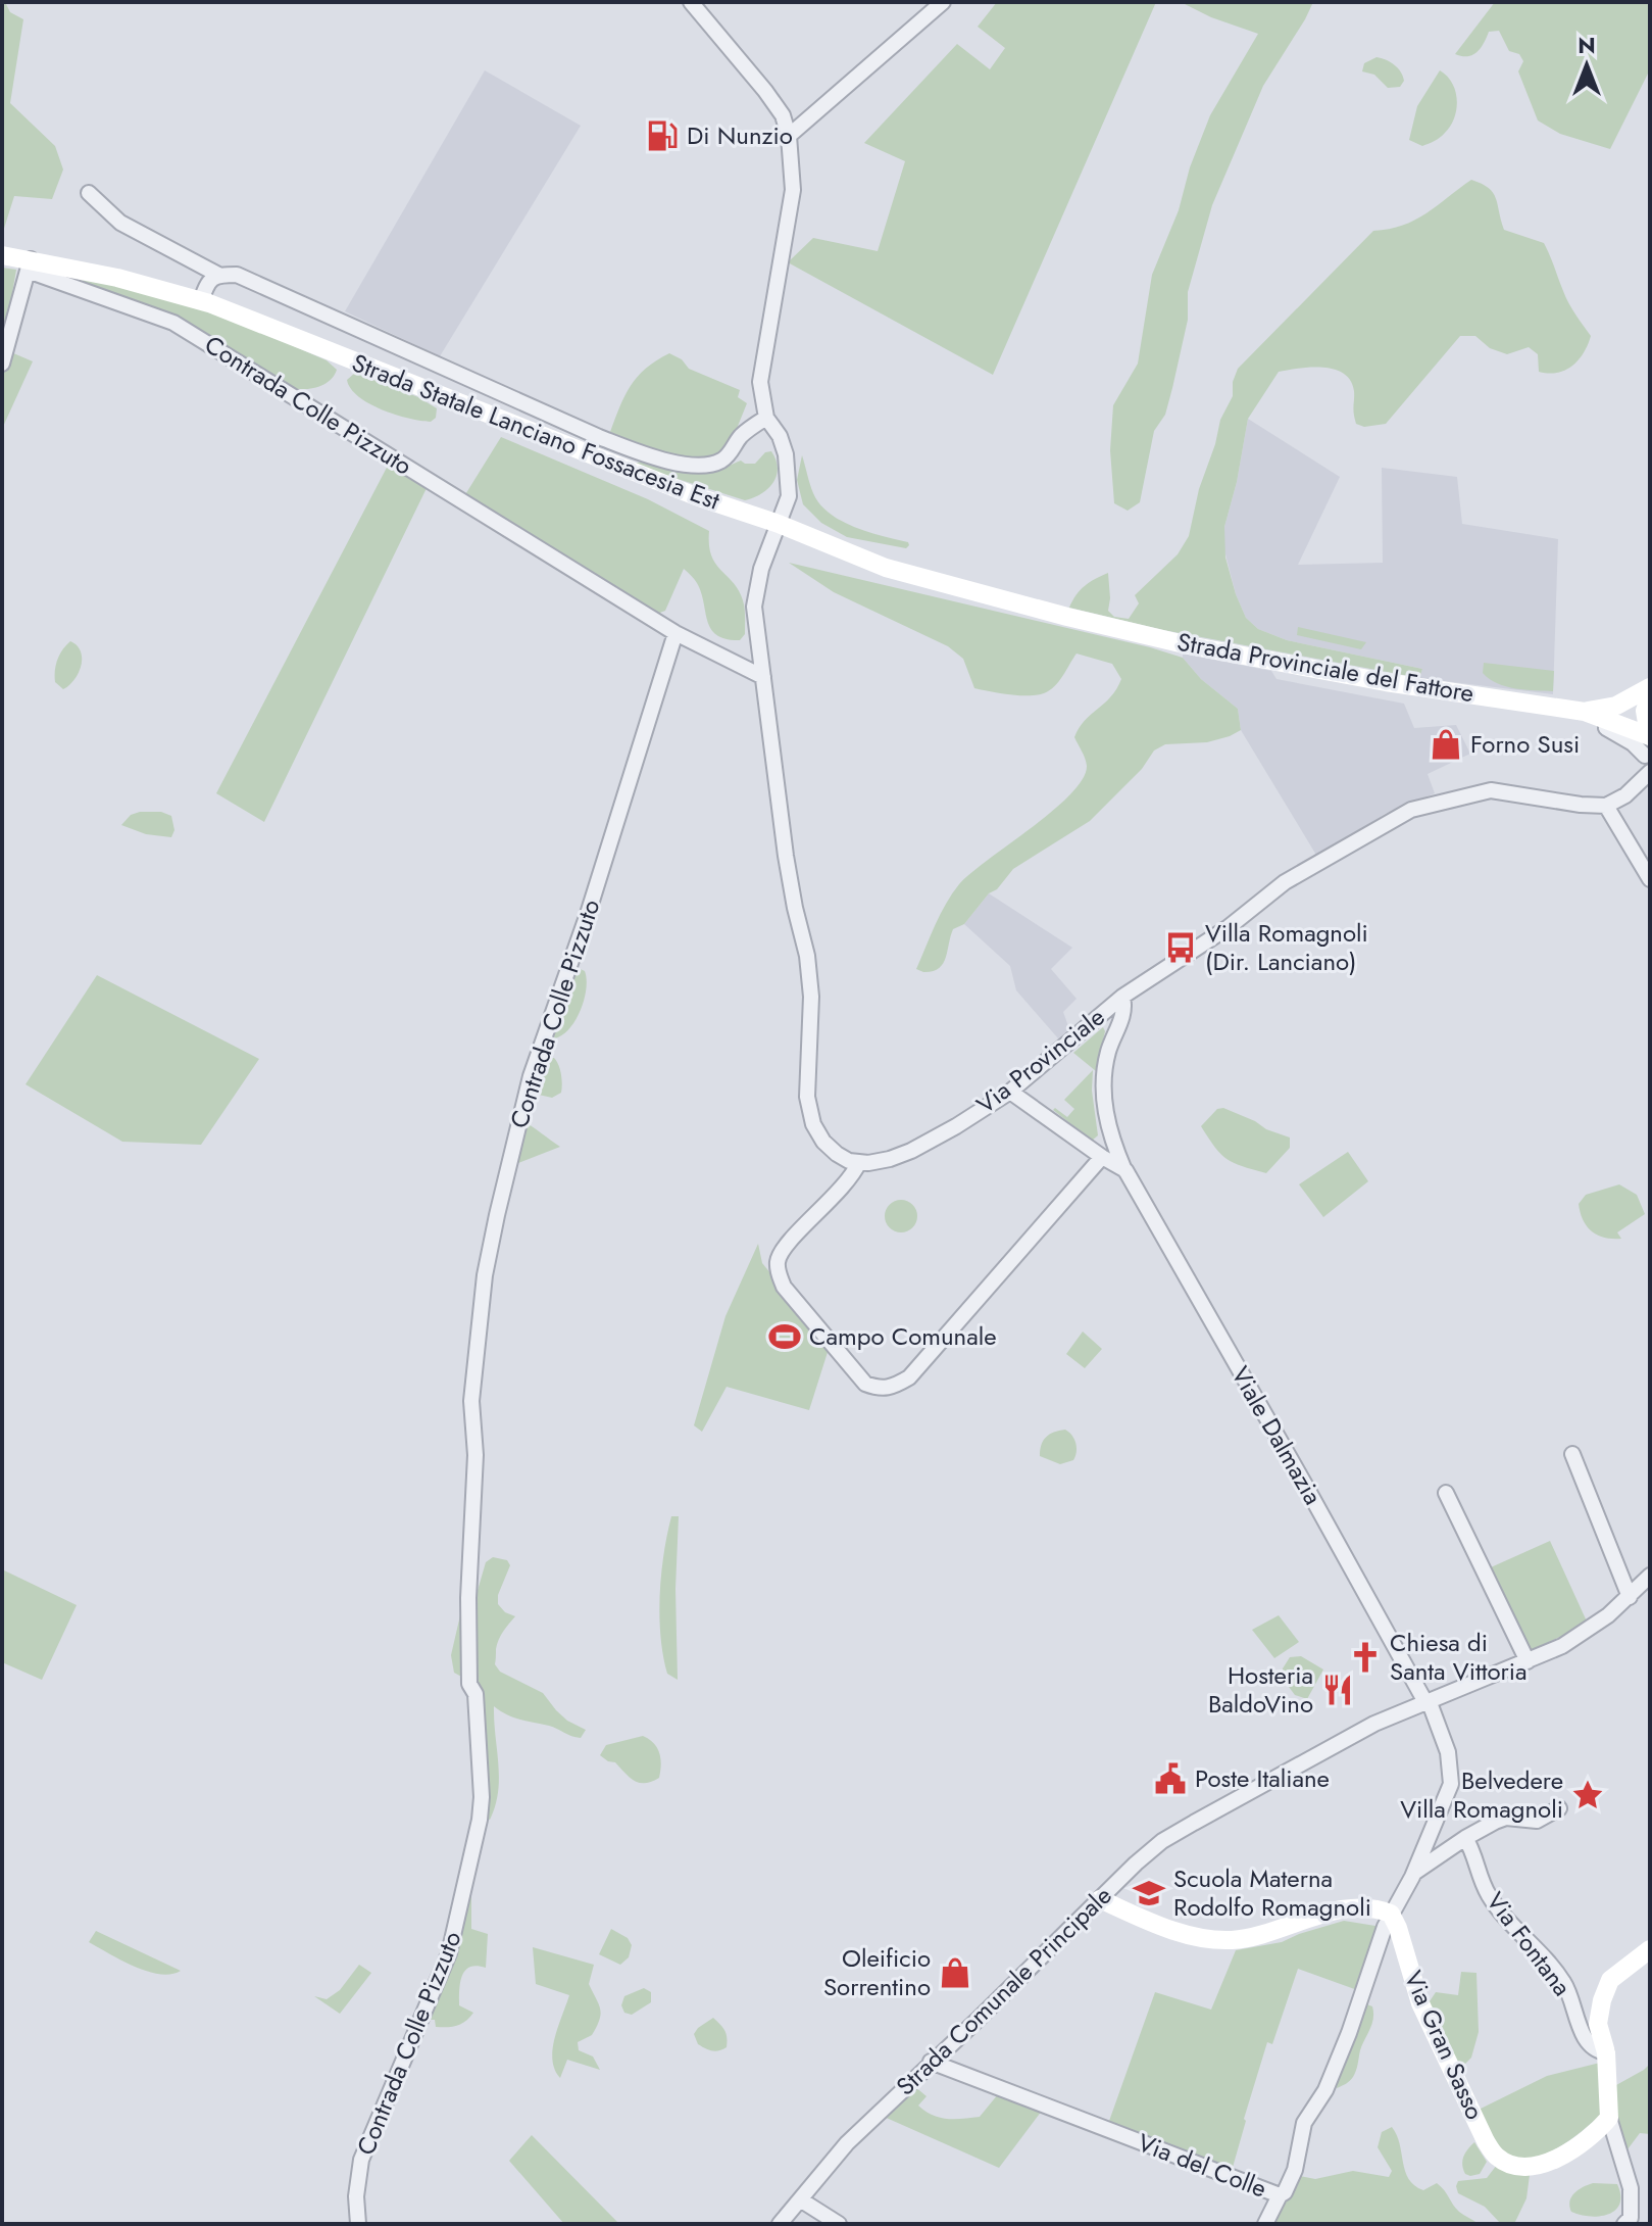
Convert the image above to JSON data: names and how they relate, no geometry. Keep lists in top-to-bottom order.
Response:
{
  "streets": {
    "main road": ["Strada Statale Lanciano Fossacesia Est", "Strada Provinciale del Fattore", "Via Gran Sasso"],
    "street": [
      "Contrada Colle Pizzuto",
      "Via Provinciale",
      "Viale Dalmazia",
      "Via Fontana",
      "Strada Comunale Principale",
      "Via del Colle"
    ]
  },
  "crossings": [
    ["Contrada Colle Pizzuto", "Strada Statale Lanciano Fossacesia Est"],
    ["Strada Statale Lanciano Fossacesia Est", "Strada Provinciale del Fattore"],
    ["Via Provinciale", "Viale Dalmazia"],
    ["Viale Dalmazia", "Strada Comunale Principale"],
    ["Strada Comunale Principale", "Via del Colle"],
    ["Via Gran Sasso", "Via del Colle"]
  ],
  "places": {
    "fuel station": ["Di Nunzio"],
    "shop": ["Forno Susi", "Oleificio Sorrentino"],
    "bus stop": ["Villa Romagnoli (Dir. Lanciano)"],
    "sports": ["Campo Comunale"],
    "church": ["Chiesa di Santa Vittoria"],
    "restaurant": ["Hosteria BaldoVino"],
    "public building": ["Poste Italiane"],
    "place": ["Belvedere Villa Romagnoli"],
    "school or university": ["Scuola Materna Rodolfo Romagnoli"]
  },
  "north": "top"
}
